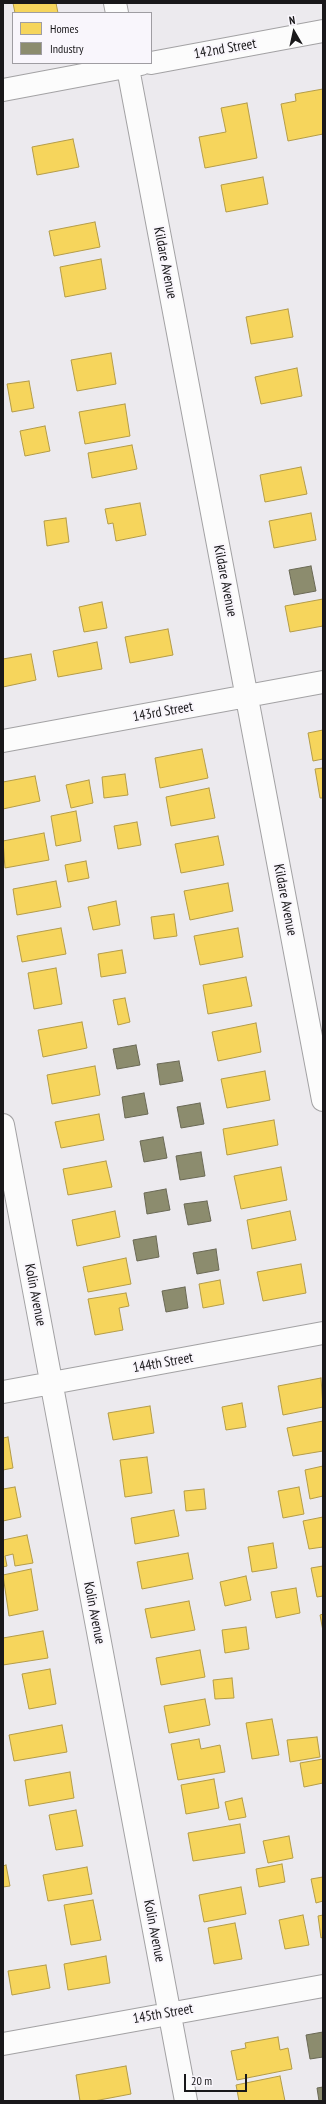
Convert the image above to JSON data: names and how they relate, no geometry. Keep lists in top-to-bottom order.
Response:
{
  "streets": {
    "street": [
      "142nd Street",
      "Kildare Avenue",
      "143rd Street",
      "Kolin Avenue",
      "144th Street",
      "145th Street"
    ]
  },
  "crossings": [
    ["142nd Street", "Kildare Avenue"],
    ["Kildare Avenue", "143rd Street"],
    ["Kolin Avenue", "144th Street"],
    ["Kolin Avenue", "145th Street"]
  ],
  "legend": ["Homes", "Industry"],
  "scale_bar": "20 m",
  "north": "top"
}
